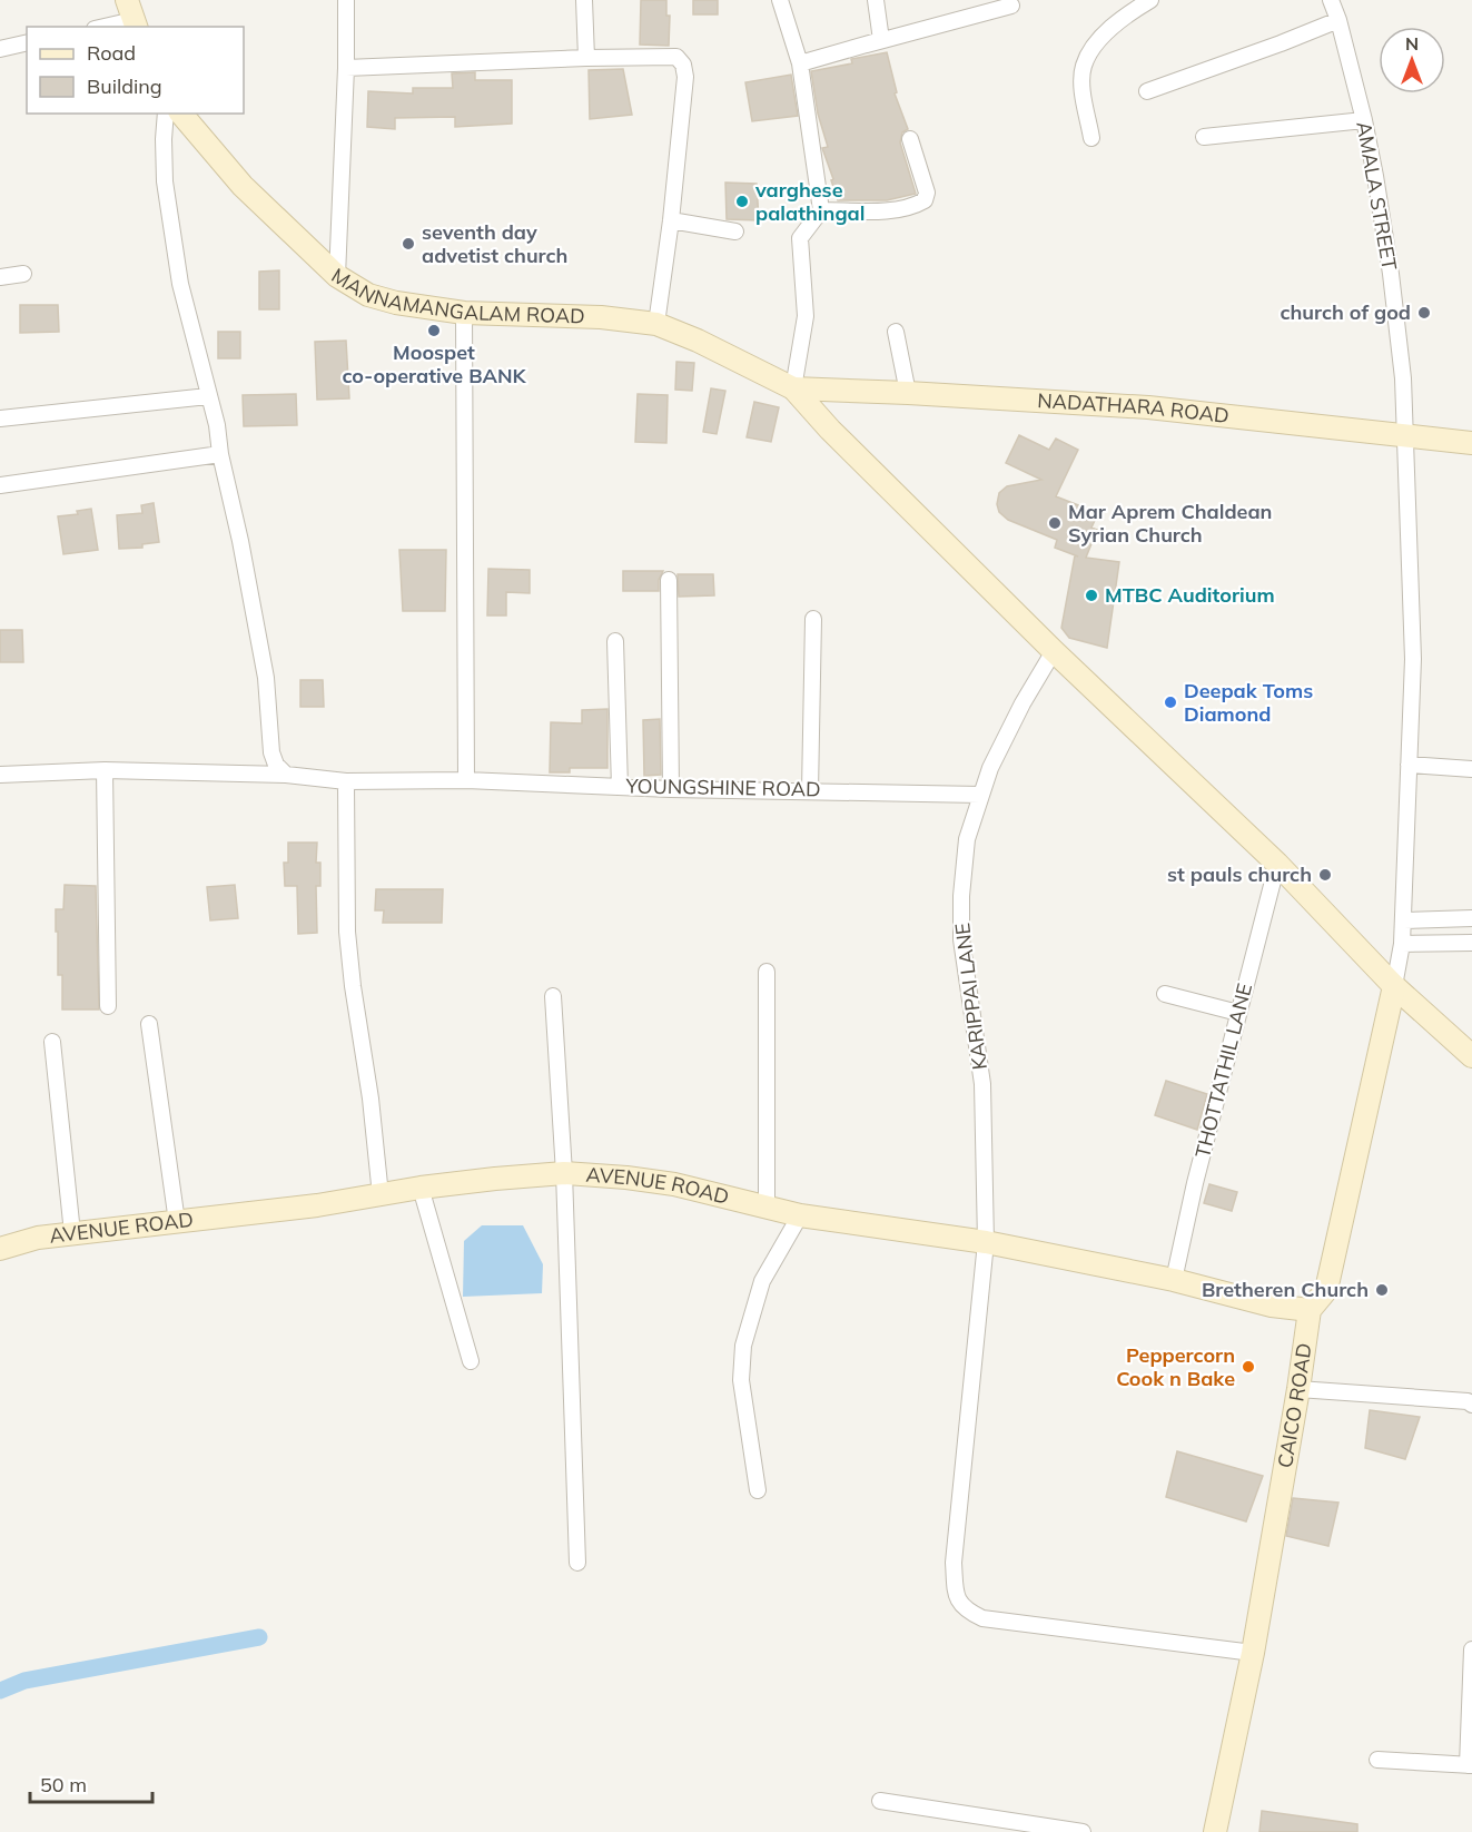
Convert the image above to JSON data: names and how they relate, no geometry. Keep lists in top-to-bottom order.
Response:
{
  "streets": {
    "main road": [
      "MANNAMANGALAM ROAD",
      "NADATHARA ROAD",
      "AVENUE ROAD",
      "CAICO ROAD"
    ],
    "street": [
      "AMALA STREET",
      "YOUNGSHINE ROAD",
      "KARIPPAI LANE",
      "THOTTATHIL LANE"
    ]
  },
  "crossings": [
    ["AMALA STREET", "NADATHARA ROAD"],
    ["AMALA STREET", "CAICO ROAD"],
    ["MANNAMANGALAM ROAD", "NADATHARA ROAD"],
    ["YOUNGSHINE ROAD", "KARIPPAI LANE"],
    ["KARIPPAI LANE", "AVENUE ROAD"],
    ["KARIPPAI LANE", "CAICO ROAD"],
    ["THOTTATHIL LANE", "AVENUE ROAD"],
    ["AVENUE ROAD", "CAICO ROAD"]
  ],
  "places": [
    "varghese palathingal",
    "seventh day advetist church",
    "church of god",
    "Moospet co-operative BANK",
    "Mar Aprem Chaldean Syrian Church",
    "MTBC Auditorium",
    "Deepak Toms Diamond",
    "st pauls church",
    "Bretheren Church",
    "Peppercorn Cook n Bake"
  ],
  "legend": ["Road", "Building"],
  "scale_bar": "50 m",
  "north": "top"
}
